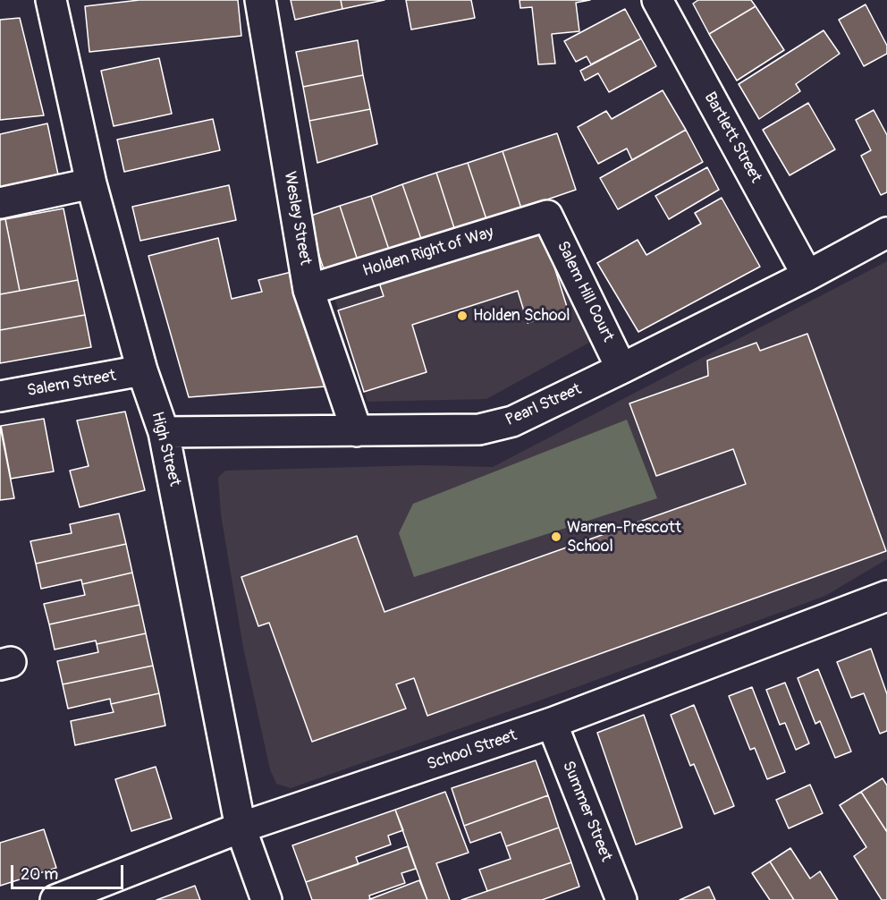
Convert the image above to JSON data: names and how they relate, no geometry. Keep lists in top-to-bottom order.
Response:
{
  "streets": {
    "street": [
      "Bartlett Street",
      "Wesley Street",
      "Holden Right of Way",
      "Salem Hill Court",
      "Salem Street",
      "Pearl Street",
      "High Street",
      "School Street",
      "Summer Street"
    ]
  },
  "crossings": [
    ["Bartlett Street", "Pearl Street"],
    ["Wesley Street", "Holden Right of Way"],
    ["Wesley Street", "Pearl Street"],
    ["Holden Right of Way", "Salem Hill Court"],
    ["Salem Hill Court", "Pearl Street"],
    ["Salem Street", "High Street"],
    ["Pearl Street", "High Street"],
    ["High Street", "School Street"],
    ["School Street", "Summer Street"]
  ],
  "places": ["Holden School", "Warren-Prescott School"],
  "scale_bar": "20 m"
}
